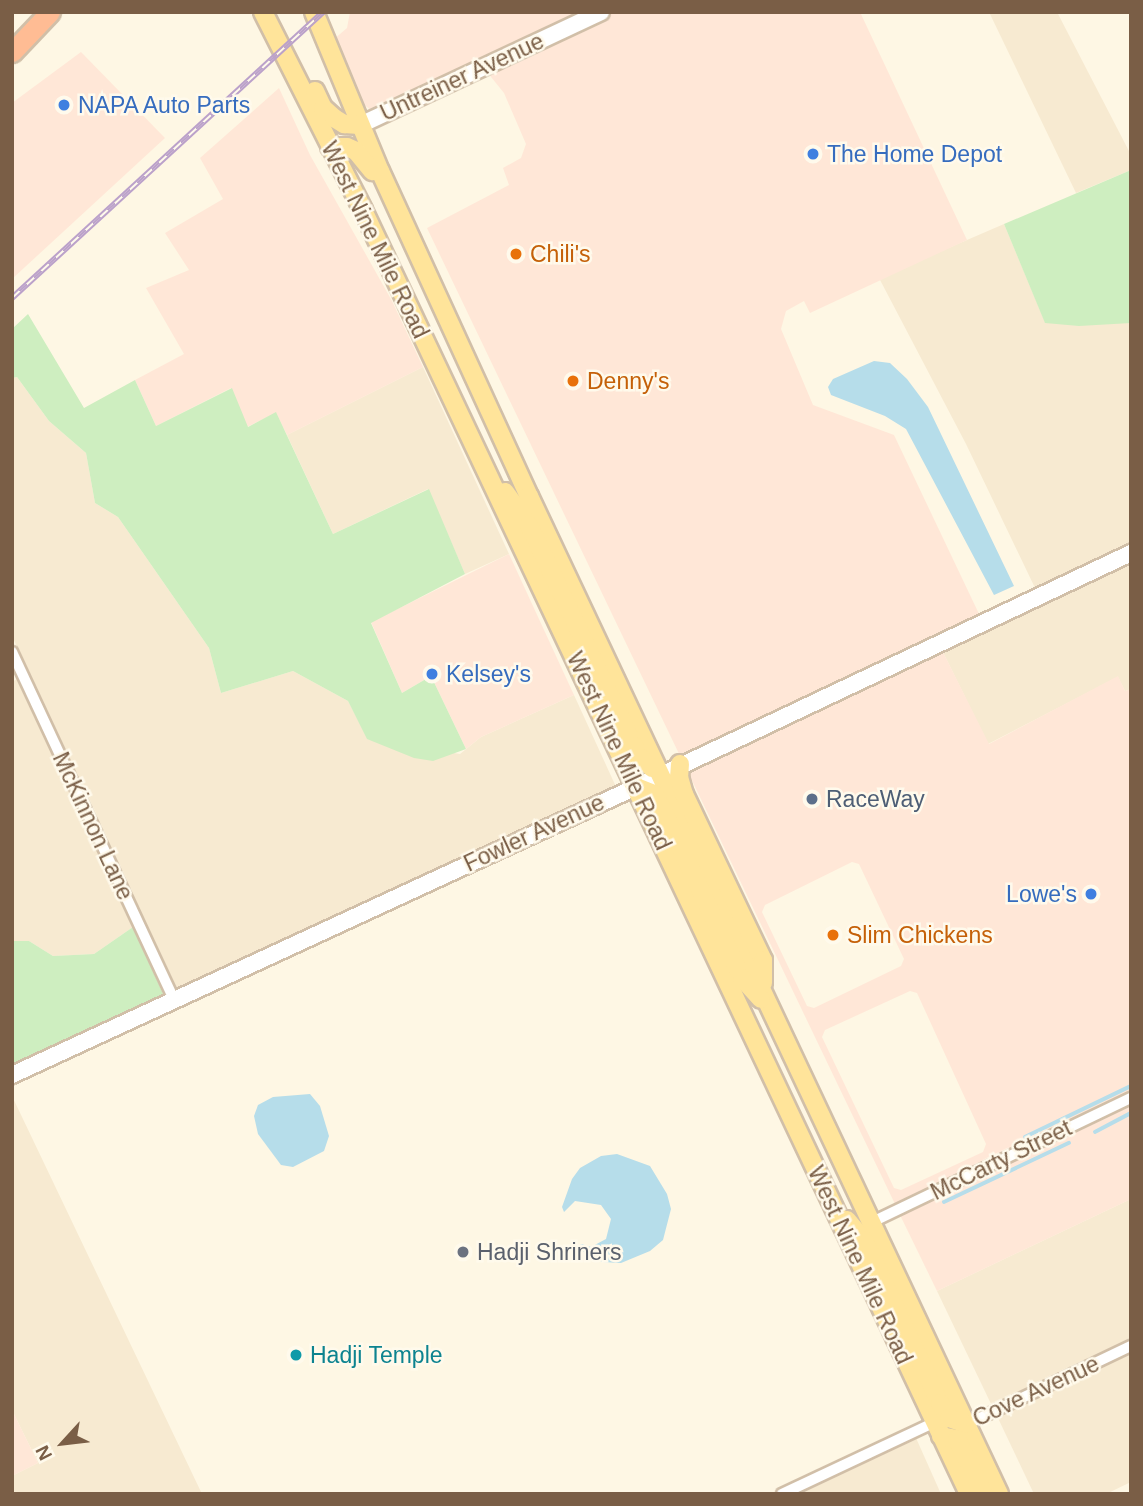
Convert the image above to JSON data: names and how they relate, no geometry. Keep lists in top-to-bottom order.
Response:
{
  "streets": {
    "main road": ["West Nine Mile Road"],
    "street": [
      "Untreiner Avenue",
      "McKinnon Lane",
      "Fowler Avenue",
      "McCarty Street",
      "Cove Avenue"
    ]
  },
  "crossings": [
    ["Untreiner Avenue", "West Nine Mile Road"],
    ["West Nine Mile Road", "Fowler Avenue"],
    ["West Nine Mile Road", "McCarty Street"],
    ["West Nine Mile Road", "Cove Avenue"],
    ["McKinnon Lane", "Fowler Avenue"]
  ],
  "places": [
    "NAPA Auto Parts",
    "The Home Depot",
    "Chili's",
    "Denny's",
    "Kelsey's",
    "RaceWay",
    "Lowe's",
    "Slim Chickens",
    "Hadji Shriners",
    "Hadji Temple"
  ],
  "north": "bottom left"
}
